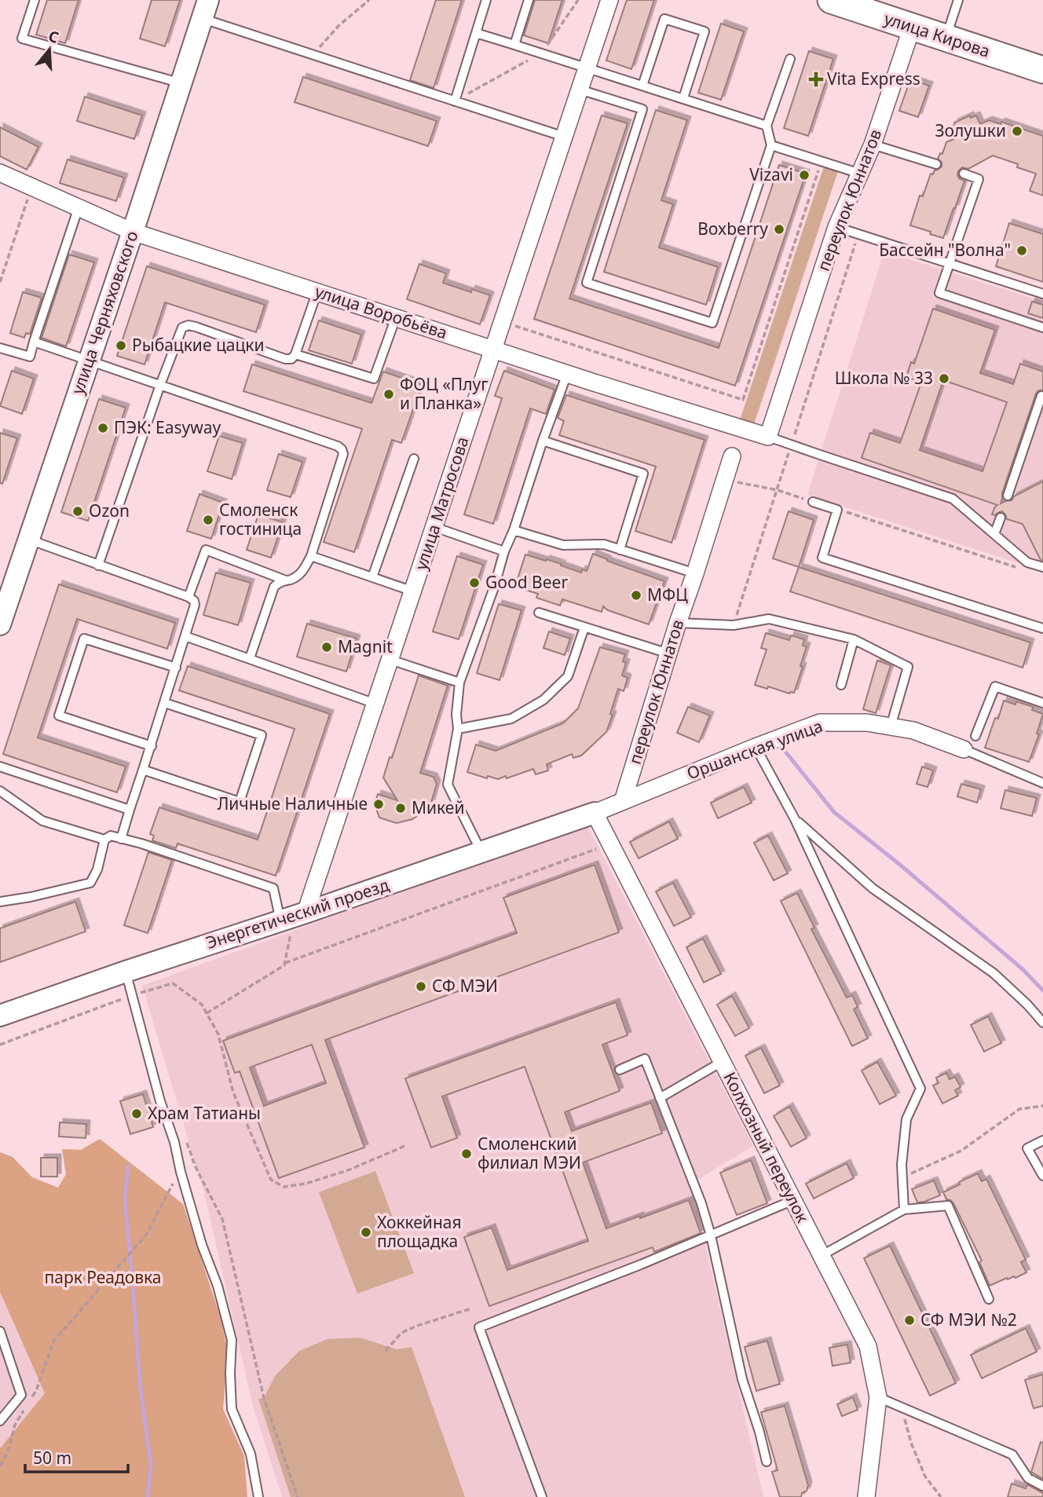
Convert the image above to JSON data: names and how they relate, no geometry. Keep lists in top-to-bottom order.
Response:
{
  "streets": {
    "main road": ["улица Кирова"],
    "street": [
      "переулок Юннатов",
      "улица Черняховского",
      "улица Воробьёва",
      "улица Матросова",
      "Оршанская улица",
      "Энергетический проезд",
      "Колхозный переулок"
    ]
  },
  "crossings": [
    ["улица Кирова", "переулок Юннатов"],
    ["переулок Юннатов", "улица Воробьёва"],
    ["переулок Юннатов", "Оршанская улица"],
    ["улица Черняховского", "улица Воробьёва"],
    ["улица Воробьёва", "улица Матросова"],
    ["улица Матросова", "Энергетический проезд"],
    ["Оршанская улица", "Энергетический проезд"],
    ["Оршанская улица", "Колхозный переулок"],
    ["Энергетический проезд", "Колхозный переулок"]
  ],
  "parks": ["парк Реадовка"],
  "places": {
    "health": ["Vita Express"],
    "other": [
      "Золушки",
      "Vizavi",
      "Boxberry",
      "Бассейн \"Волна\"",
      "Рыбацкие цацки",
      "Школа № 33",
      "ФОЦ «Плуг и Планка»",
      "ПЭК: Easyway",
      "Ozon",
      "Смоленск гостиница",
      "Good Beer",
      "МФЦ",
      "Magnit",
      "Личные Наличные",
      "Микей",
      "СФ МЭИ",
      "Храм Татианы",
      "Смоленский филиал МЭИ",
      "Хоккейная площадка",
      "СФ МЭИ №2"
    ]
  },
  "scale_bar": "50 m",
  "north": "top"
}
